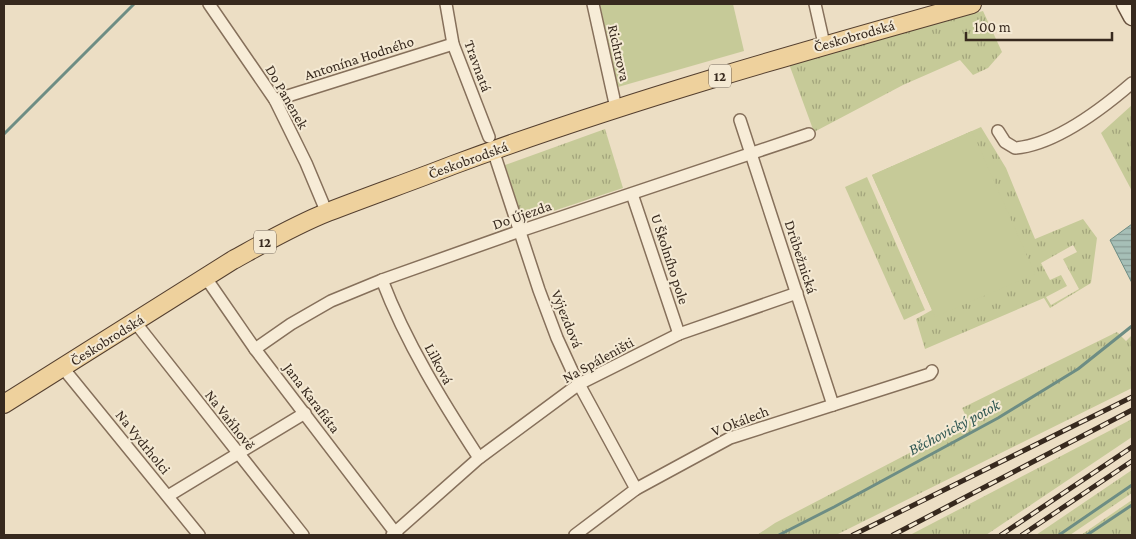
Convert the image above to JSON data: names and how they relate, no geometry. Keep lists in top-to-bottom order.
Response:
{
  "streets": {
    "main road": ["Českobrodská", "12"],
    "street": [
      "Richtrova",
      "Antonína Hodného",
      "Travnatá",
      "Do Panenek",
      "Do Újezda",
      "Drůbežnická",
      "U Školního pole",
      "Výjezdová",
      "Na Spáleništi",
      "Lilková",
      "Jana Karafiáta",
      "Na Vaňhově",
      "V Okálech",
      "Na Vydrholci"
    ]
  },
  "crossings": [
    ["Českobrodská", "Richtrova"],
    ["Českobrodská", "Travnatá"],
    ["Českobrodská", "Do Panenek"],
    ["Českobrodská", "Výjezdová"],
    ["Českobrodská", "Jana Karafiáta"],
    ["Českobrodská", "Na Vaňhově"],
    ["Českobrodská", "Na Vydrholci"],
    ["Antonína Hodného", "Travnatá"],
    ["Antonína Hodného", "Do Panenek"],
    ["Travnatá", "Výjezdová"],
    ["Do Újezda", "Drůbežnická"],
    ["Do Újezda", "U Školního pole"],
    ["Do Újezda", "Výjezdová"],
    ["Do Újezda", "Lilková"],
    ["Do Újezda", "Jana Karafiáta"],
    ["Drůbežnická", "Na Spáleništi"],
    ["Drůbežnická", "V Okálech"],
    ["U Školního pole", "Na Spáleništi"],
    ["Výjezdová", "Na Spáleništi"],
    ["Výjezdová", "V Okálech"],
    ["Na Spáleništi", "Lilková"],
    ["Na Spáleništi", "Jana Karafiáta"]
  ],
  "water": ["Běchovický potok"],
  "scale_bar": "100 m"
}
